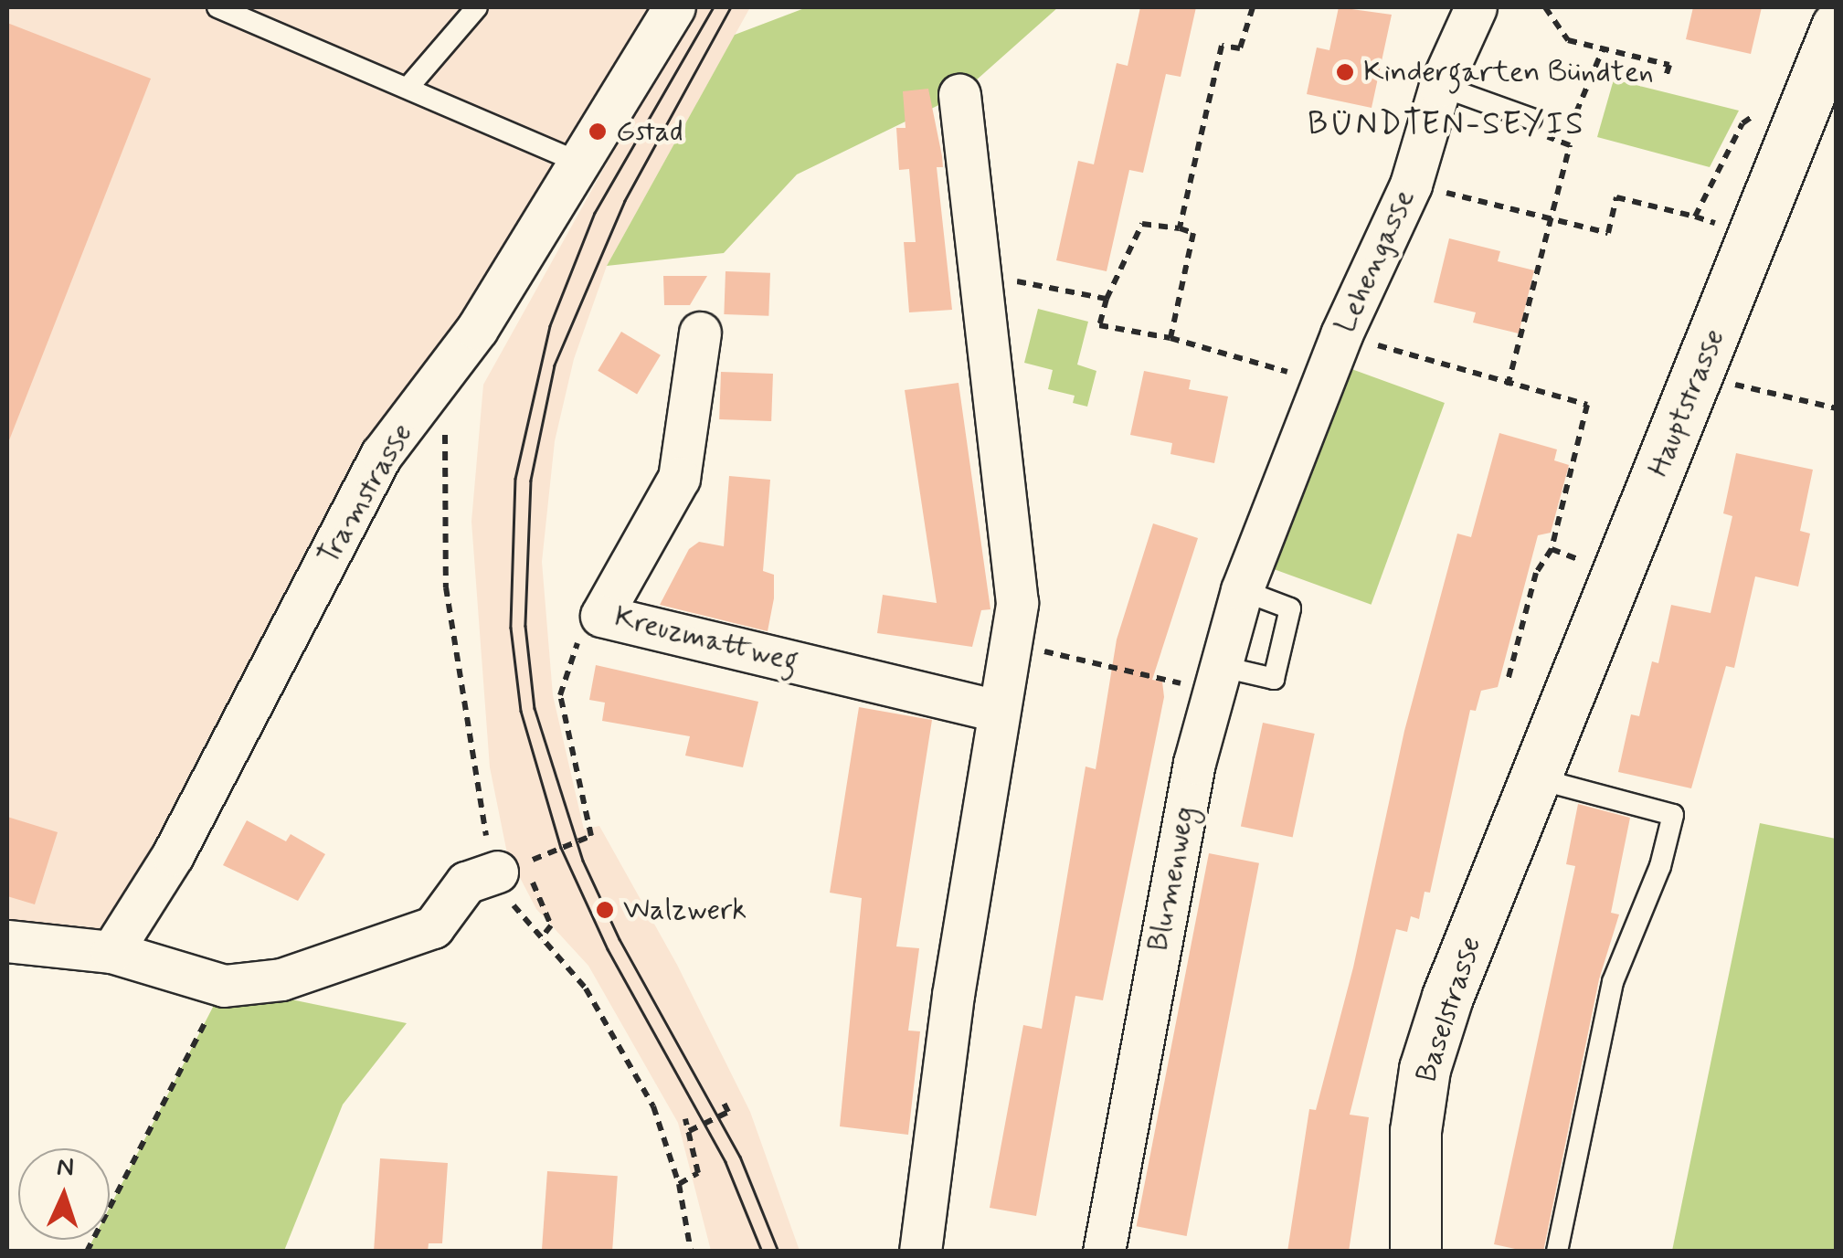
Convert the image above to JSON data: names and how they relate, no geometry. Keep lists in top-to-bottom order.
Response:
{
  "streets": {
    "main road": ["Hauptstrasse", "Baselstrasse"],
    "street": [
      "Lehengasse",
      "Tramstrasse",
      "Kreuzmattweg",
      "Blumenweg"
    ]
  },
  "crossings": [
    ["Lehengasse", "Blumenweg"],
    ["Hauptstrasse", "Baselstrasse"]
  ],
  "districts": ["BÜNDTEN-SEYIS"],
  "places": ["Kindergarten Bündten", "Gstad", "Walzwerk"],
  "north": "top"
}
